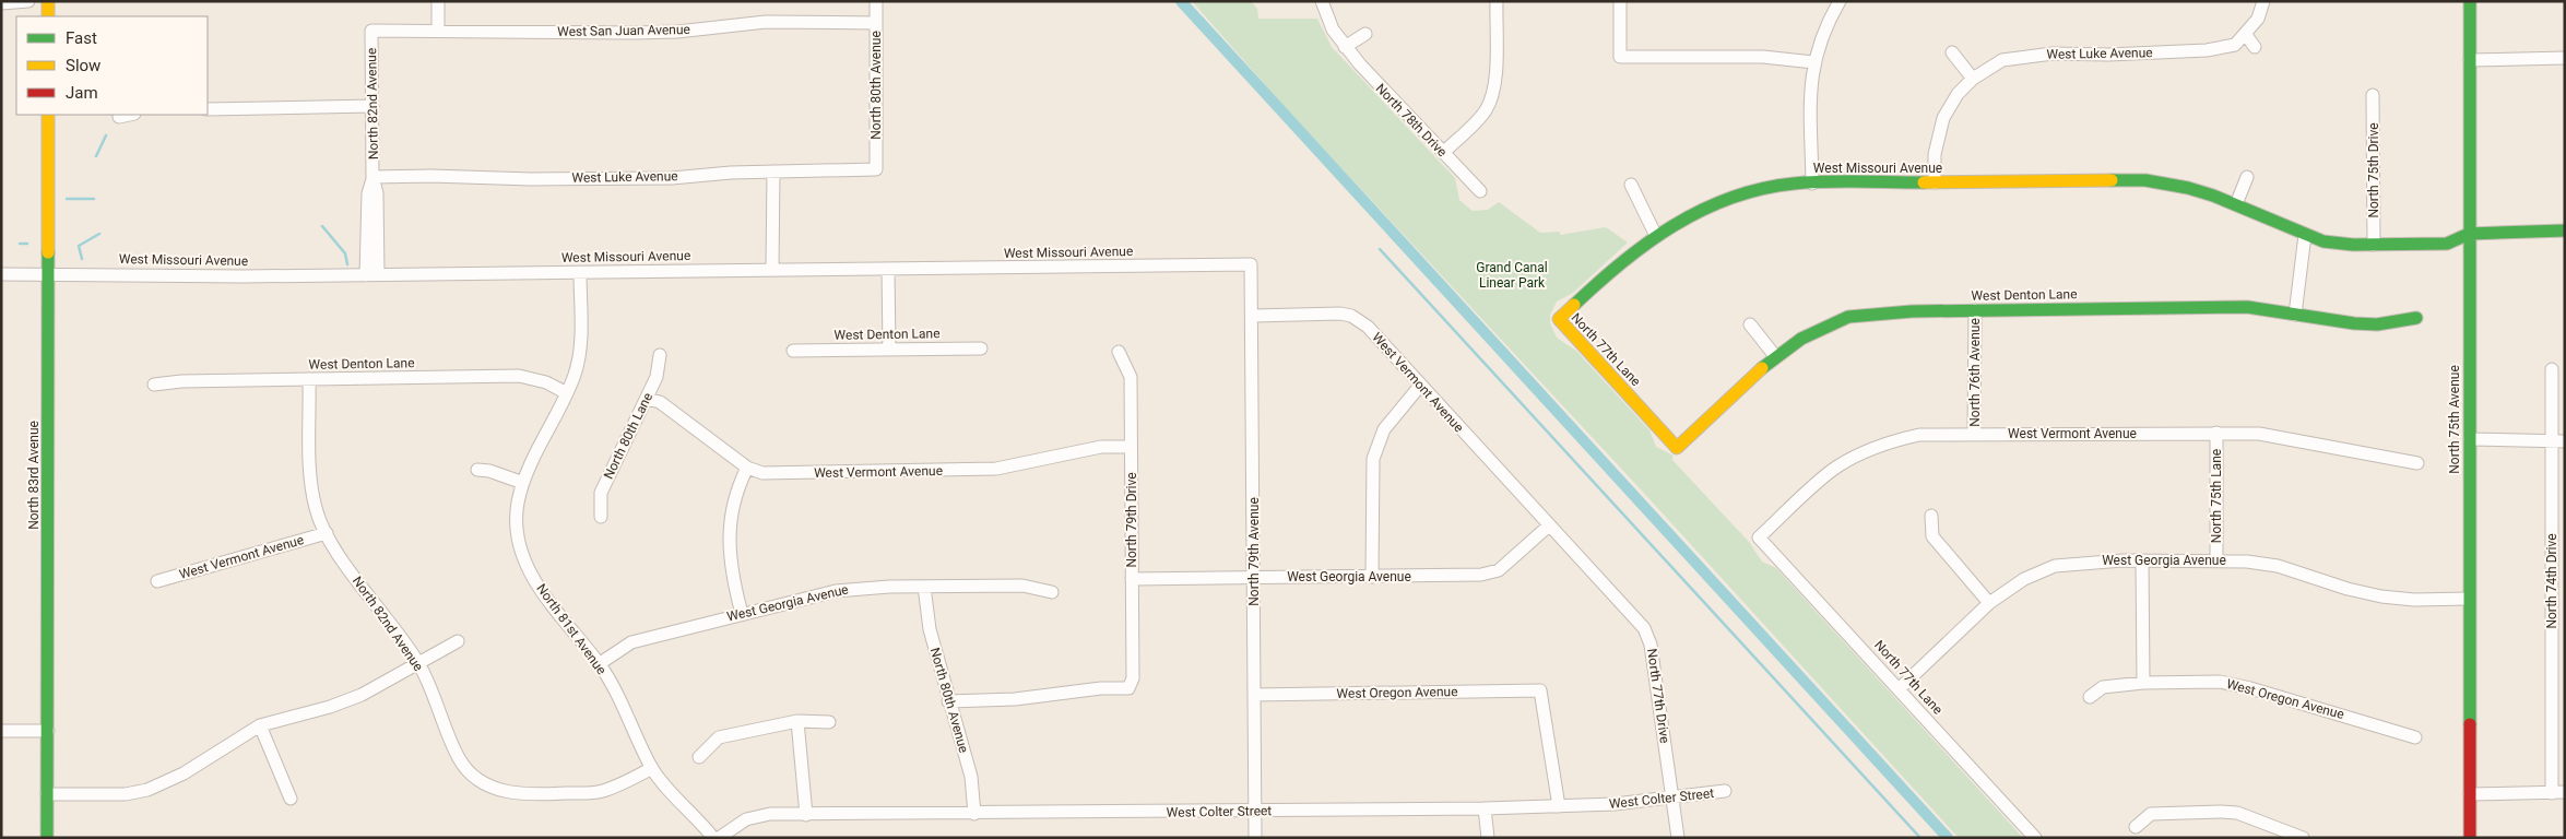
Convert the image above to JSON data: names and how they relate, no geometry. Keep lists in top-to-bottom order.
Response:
{
  "streets": {
    "street": [
      "West San Juan Avenue",
      "West Luke Avenue",
      "North 80th Avenue",
      "North 82nd Avenue",
      "North 78th Drive",
      "West Missouri Avenue",
      "North 75th Drive",
      "West Denton Lane",
      "North 77th Lane",
      "North 76th Avenue",
      "West Vermont Avenue",
      "North 75th Avenue",
      "North 80th Lane",
      "North 83rd Avenue",
      "North 75th Lane",
      "North 79th Drive",
      "North 79th Avenue",
      "West Georgia Avenue",
      "North 74th Drive",
      "North 81st Avenue",
      "West Oregon Avenue",
      "North 77th Drive",
      "West Colter Street"
    ]
  },
  "crossings": [
    ["West San Juan Avenue", "North 80th Avenue"],
    ["West San Juan Avenue", "North 82nd Avenue"],
    ["West Luke Avenue", "North 80th Avenue"],
    ["West Luke Avenue", "North 82nd Avenue"],
    ["West Luke Avenue", "West Missouri Avenue"],
    ["North 80th Avenue", "North 79th Drive"],
    ["North 80th Avenue", "West Georgia Avenue"],
    ["North 80th Avenue", "West Colter Street"],
    ["North 82nd Avenue", "West Missouri Avenue"],
    ["North 82nd Avenue", "West Denton Lane"],
    ["North 82nd Avenue", "West Vermont Avenue"],
    ["North 82nd Avenue", "North 81st Avenue"],
    ["West Missouri Avenue", "North 75th Drive"],
    ["West Missouri Avenue", "North 77th Lane"],
    ["West Missouri Avenue", "North 75th Avenue"],
    ["West Missouri Avenue", "North 83rd Avenue"],
    ["West Missouri Avenue", "North 79th Avenue"],
    ["West Missouri Avenue", "North 81st Avenue"],
    ["West Denton Lane", "North 77th Lane"],
    ["West Denton Lane", "North 76th Avenue"],
    ["West Denton Lane", "North 81st Avenue"],
    ["North 77th Lane", "West Vermont Avenue"],
    ["North 77th Lane", "West Georgia Avenue"],
    ["North 76th Avenue", "West Vermont Avenue"],
    ["West Vermont Avenue", "North 80th Lane"],
    ["West Vermont Avenue", "North 75th Lane"],
    ["West Vermont Avenue", "North 79th Drive"],
    ["West Vermont Avenue", "North 79th Avenue"],
    ["West Vermont Avenue", "West Georgia Avenue"],
    ["West Vermont Avenue", "North 77th Drive"],
    ["North 75th Avenue", "West Georgia Avenue"],
    ["North 75th Lane", "West Georgia Avenue"],
    ["North 79th Drive", "West Georgia Avenue"],
    ["North 79th Avenue", "West Georgia Avenue"],
    ["North 79th Avenue", "West Oregon Avenue"],
    ["North 79th Avenue", "West Colter Street"],
    ["West Georgia Avenue", "North 81st Avenue"],
    ["West Georgia Avenue", "North 77th Drive"],
    ["West Oregon Avenue", "West Colter Street"],
    ["North 77th Drive", "West Colter Street"]
  ],
  "parks": ["Grand Canal Linear Park"],
  "legend": ["Fast", "Slow", "Jam"]
}
